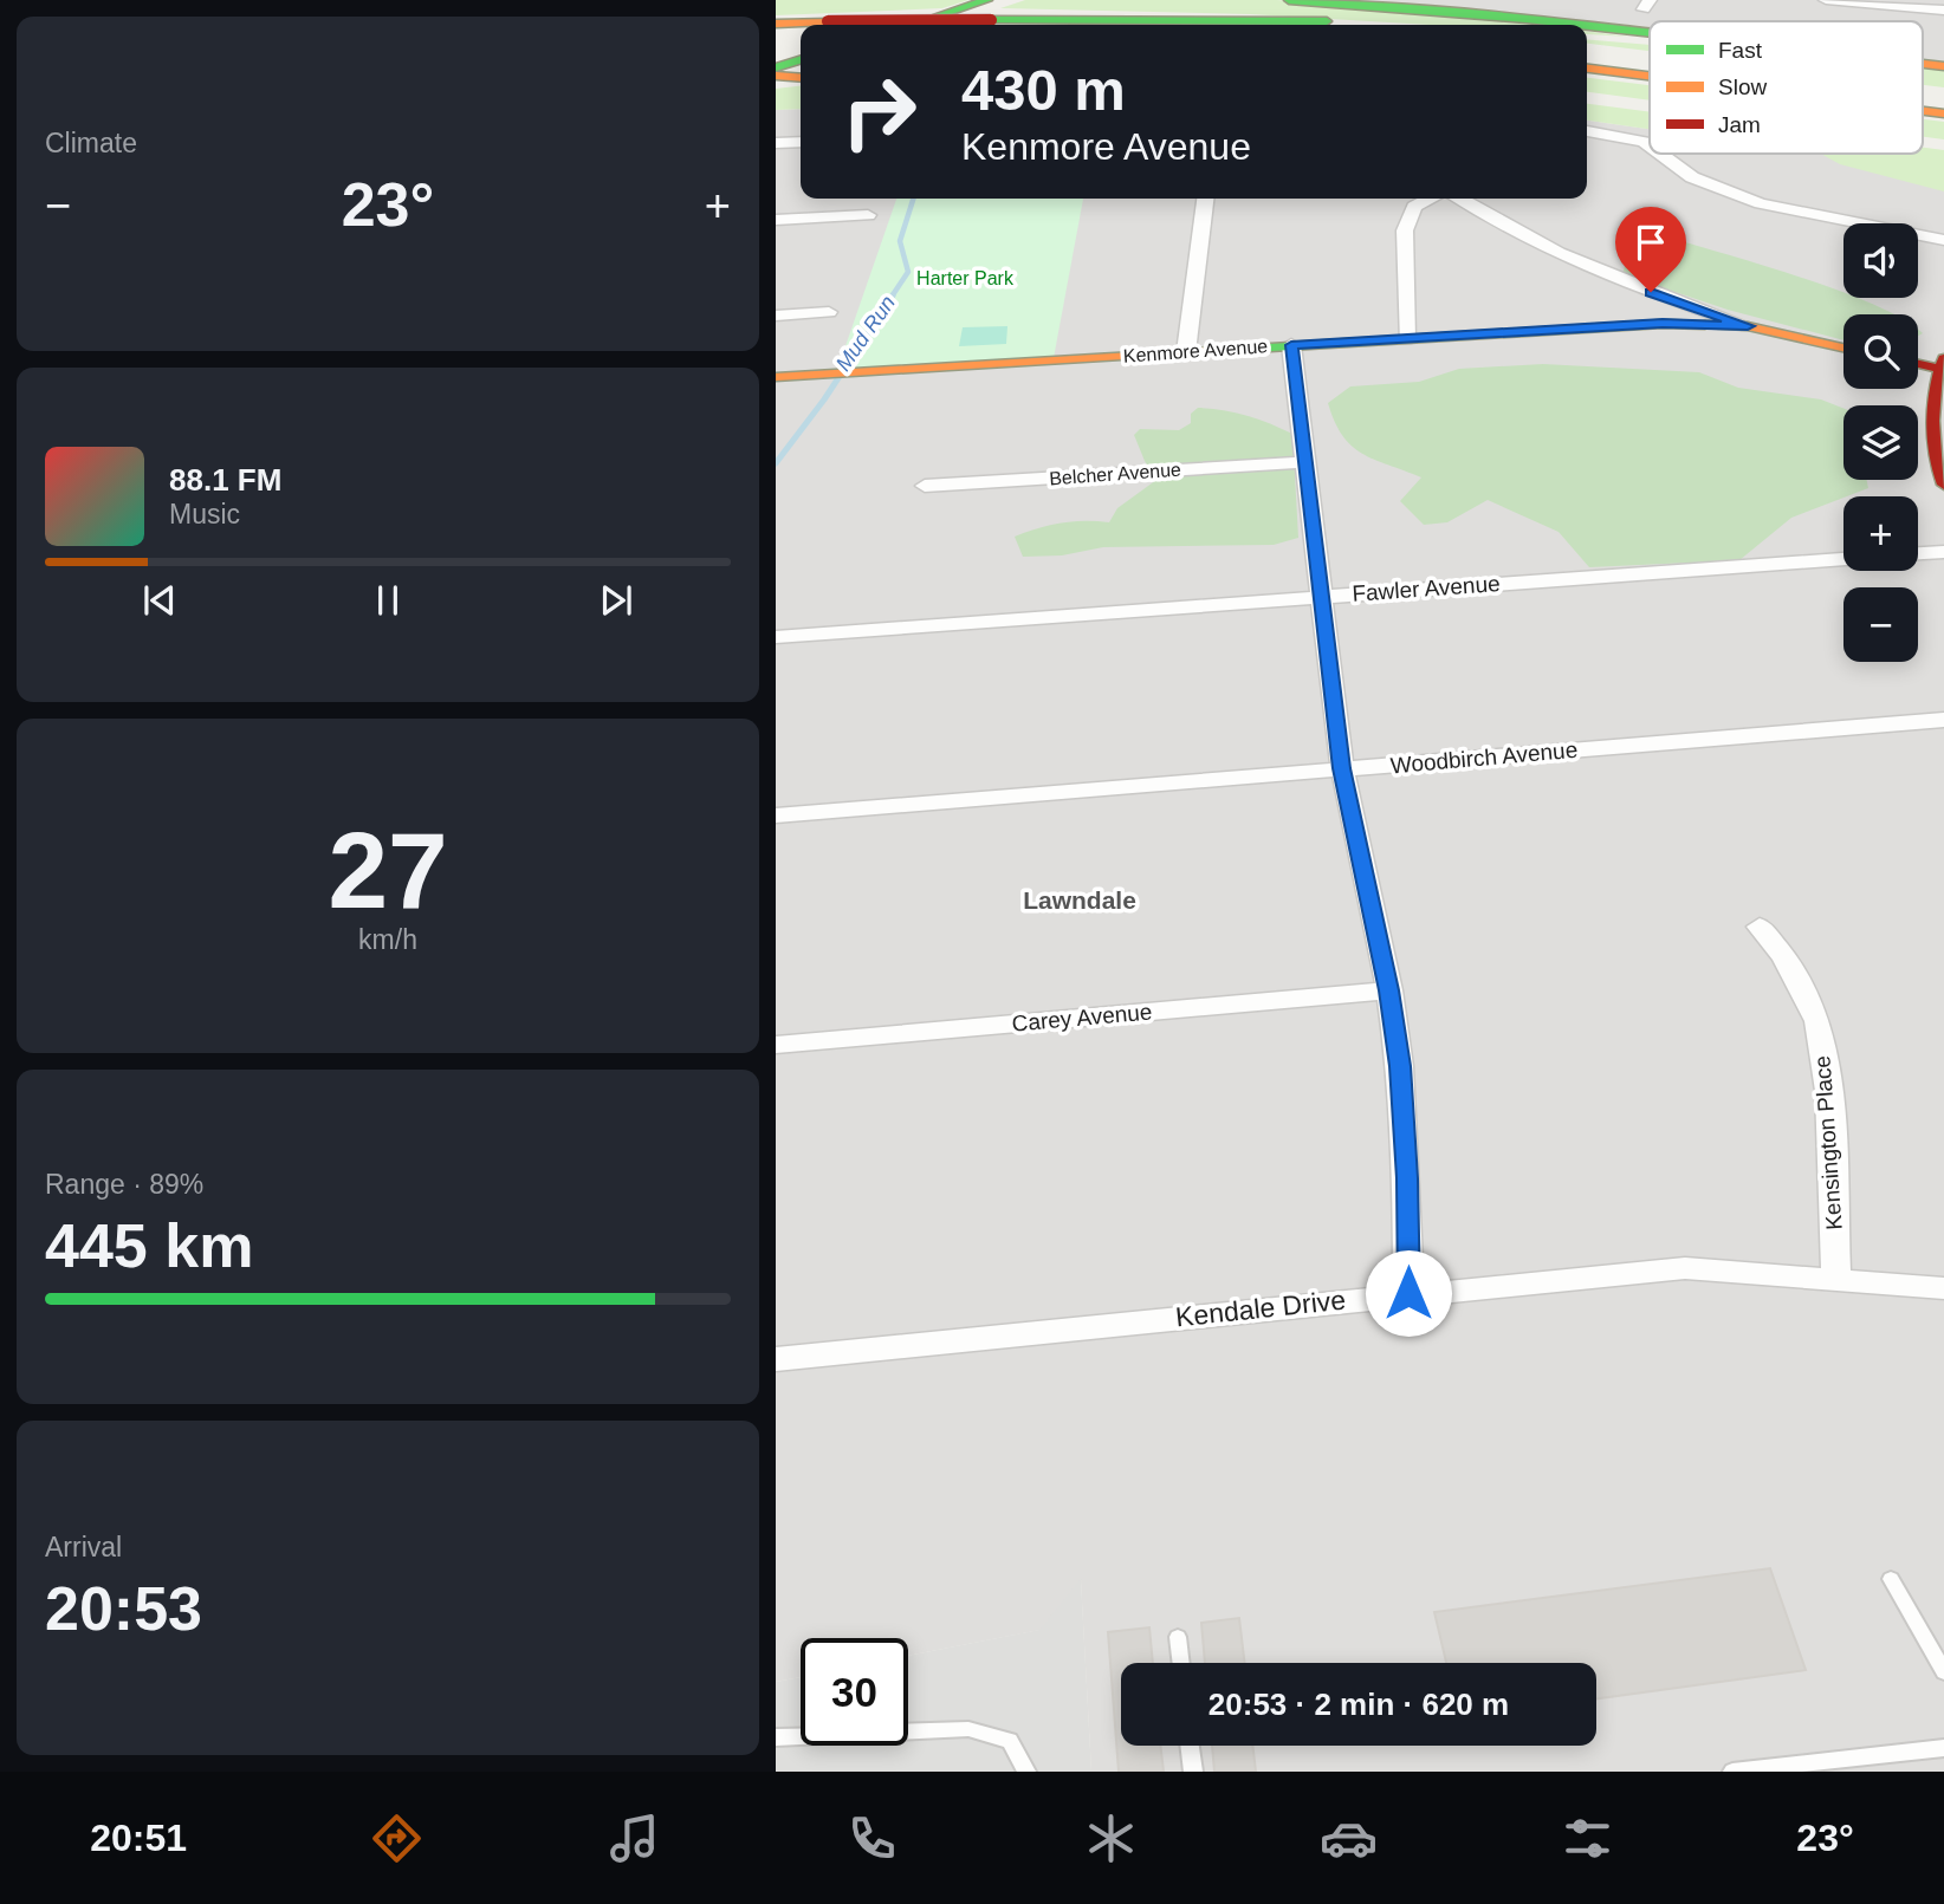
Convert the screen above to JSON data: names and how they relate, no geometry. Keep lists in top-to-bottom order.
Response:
{
  "streets": {
    "main road": ["Kenmore Avenue"],
    "street": [
      "Belcher Avenue",
      "Fawler Avenue",
      "Woodbirch Avenue",
      "Carey Avenue",
      "Kensington Place",
      "Kendale Drive"
    ]
  },
  "crossings": [
    ["Kensington Place", "Kendale Drive"]
  ],
  "districts": ["Lawndale"],
  "water": ["Mud Run"],
  "parks": ["Harter Park"],
  "legend": ["Fast", "Slow", "Jam"],
  "page": {
    "tile": [
      "Climate",
      ["27", "km/h"],
      ["Range · 89%", "445 km"],
      ["Arrival", "20:53"]
    ],
    "turn": ["430 m", "Kenmore Avenue"],
    "heat": ["−", "23°", "+"],
    "map_buttons": ["+", "−"],
    "song": ["88.1 FM", "Music"],
    "limit": "30",
    "trip": "20:53 · 2 min · 620 m",
    "tabs": ["20:51", "23°"]
  }
}
